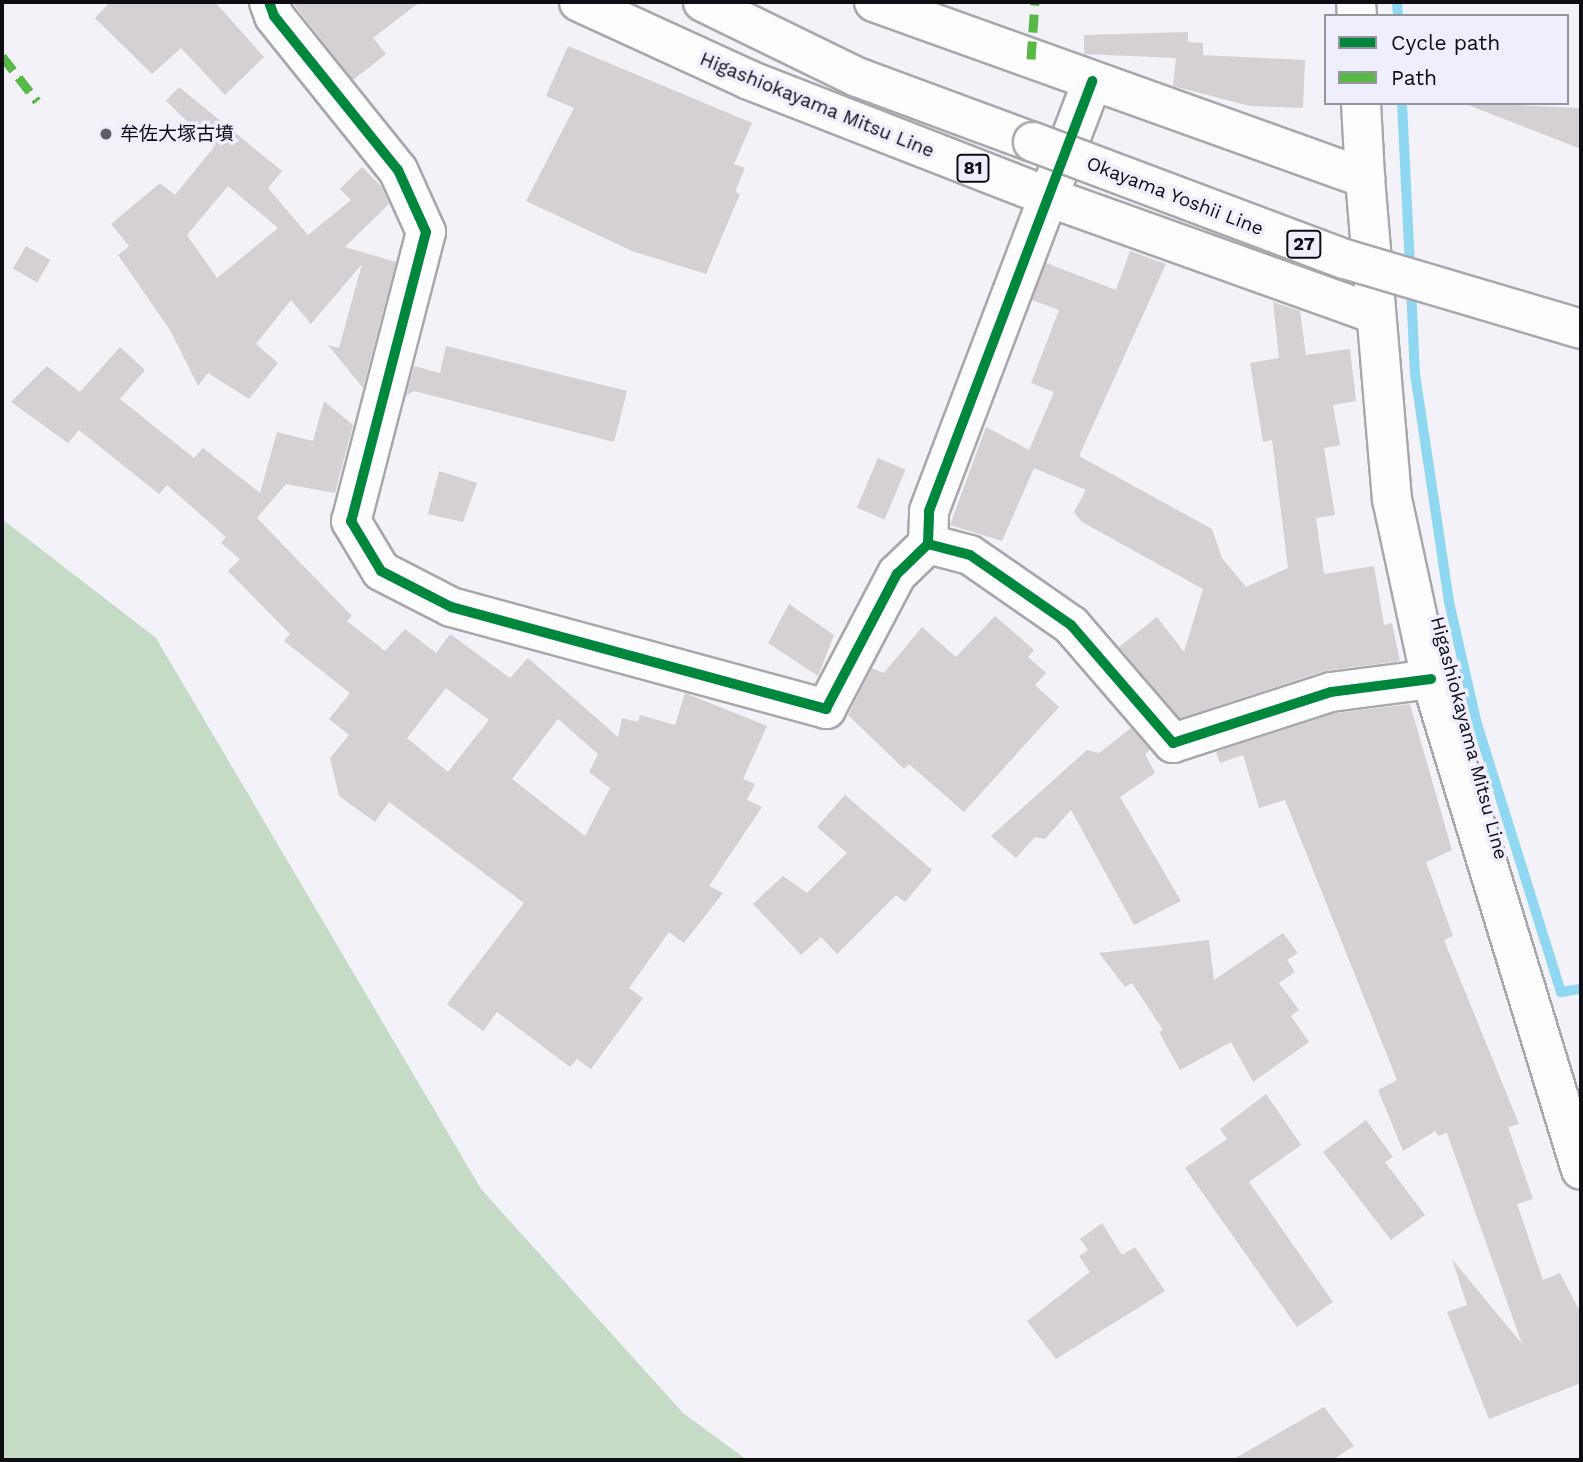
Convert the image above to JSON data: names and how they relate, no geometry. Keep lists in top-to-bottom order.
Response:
{
  "streets": {
    "main road": [
      "Higashiokayama Mitsu Line",
      "81",
      "Okayama Yoshii Line",
      "27"
    ]
  },
  "places": ["牟佐大塚古墳"],
  "legend": ["Cycle path", "Path"]
}
